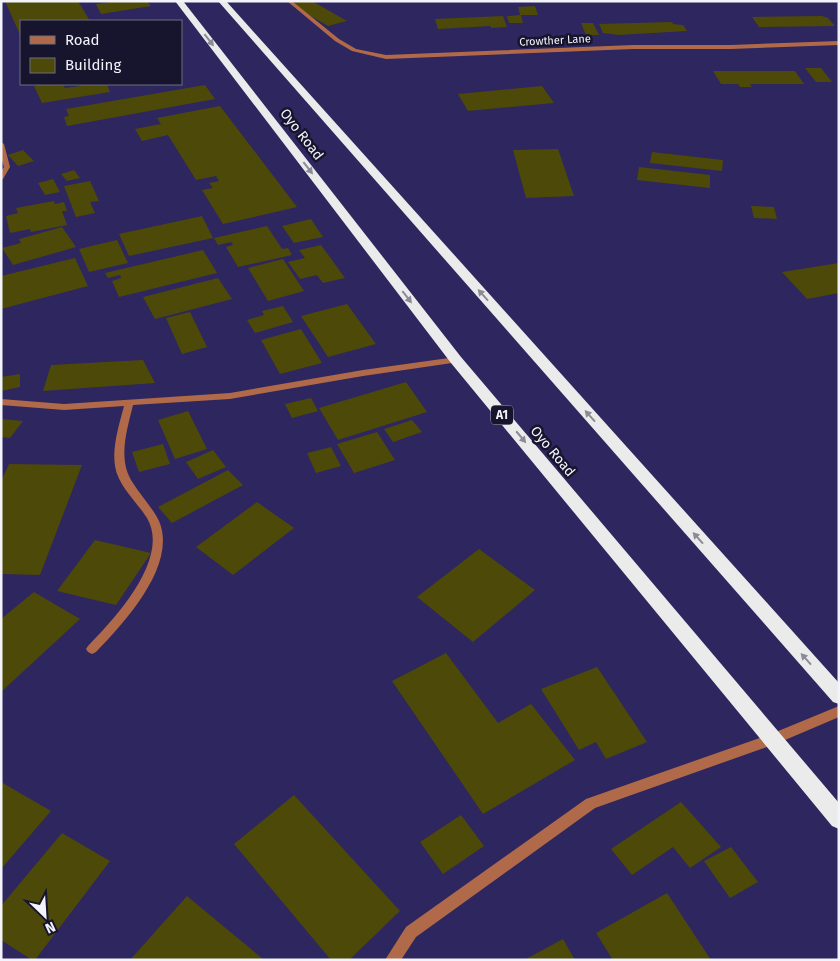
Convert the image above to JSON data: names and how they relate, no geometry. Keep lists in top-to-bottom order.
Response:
{
  "streets": {
    "highway": ["Oyo Road", "A1"],
    "street": ["Crowther Lane"]
  },
  "legend": ["Road", "Building"],
  "north": "bottom right"
}
